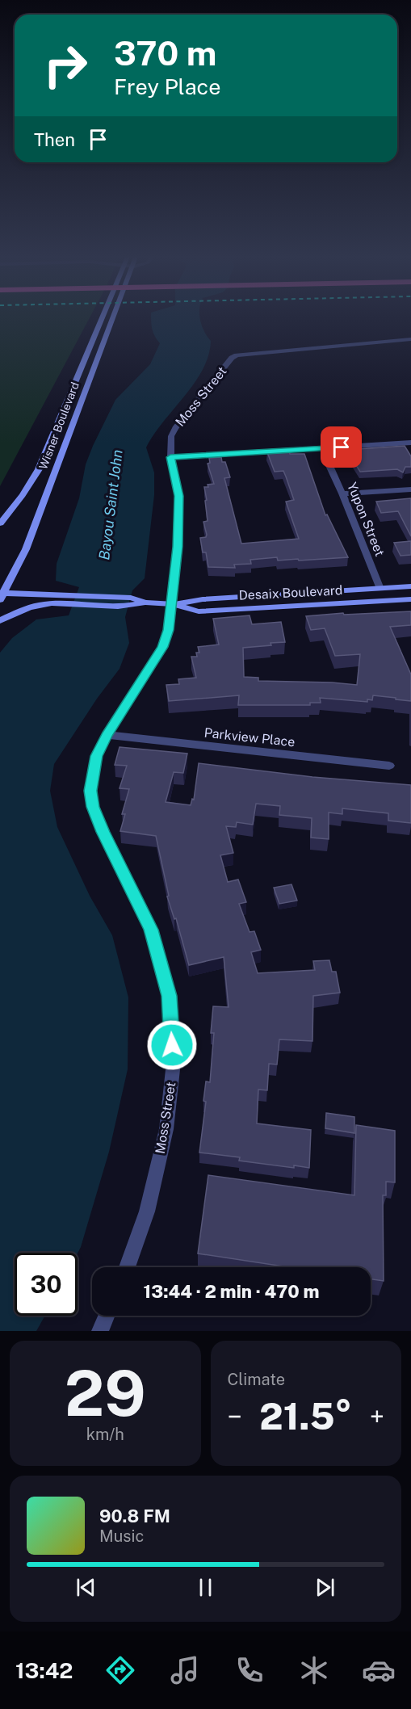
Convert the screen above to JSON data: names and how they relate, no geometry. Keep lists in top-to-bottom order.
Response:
{
  "streets": {
    "street": [
      "Moss Street",
      "Wisner Boulevard",
      "Yupon Street",
      "Desaix Boulevard",
      "Parkview Place"
    ]
  },
  "crossings": [
    ["Moss Street", "Desaix Boulevard"],
    ["Moss Street", "Parkview Place"],
    ["Wisner Boulevard", "Desaix Boulevard"],
    ["Yupon Street", "Desaix Boulevard"]
  ],
  "water": ["Bayou Saint John"],
  "page": {
    "turn": ["370 m", "Frey Place"],
    "then": "Then",
    "limit": "30",
    "trip": "13:44 · 2 min · 470 m",
    "tile": [
      ["29", "km/h"],
      "Climate"
    ],
    "heat": ["−", "21.5°", "+"],
    "song": ["90.8 FM", "Music"],
    "tabs": "13:42"
  }
}
